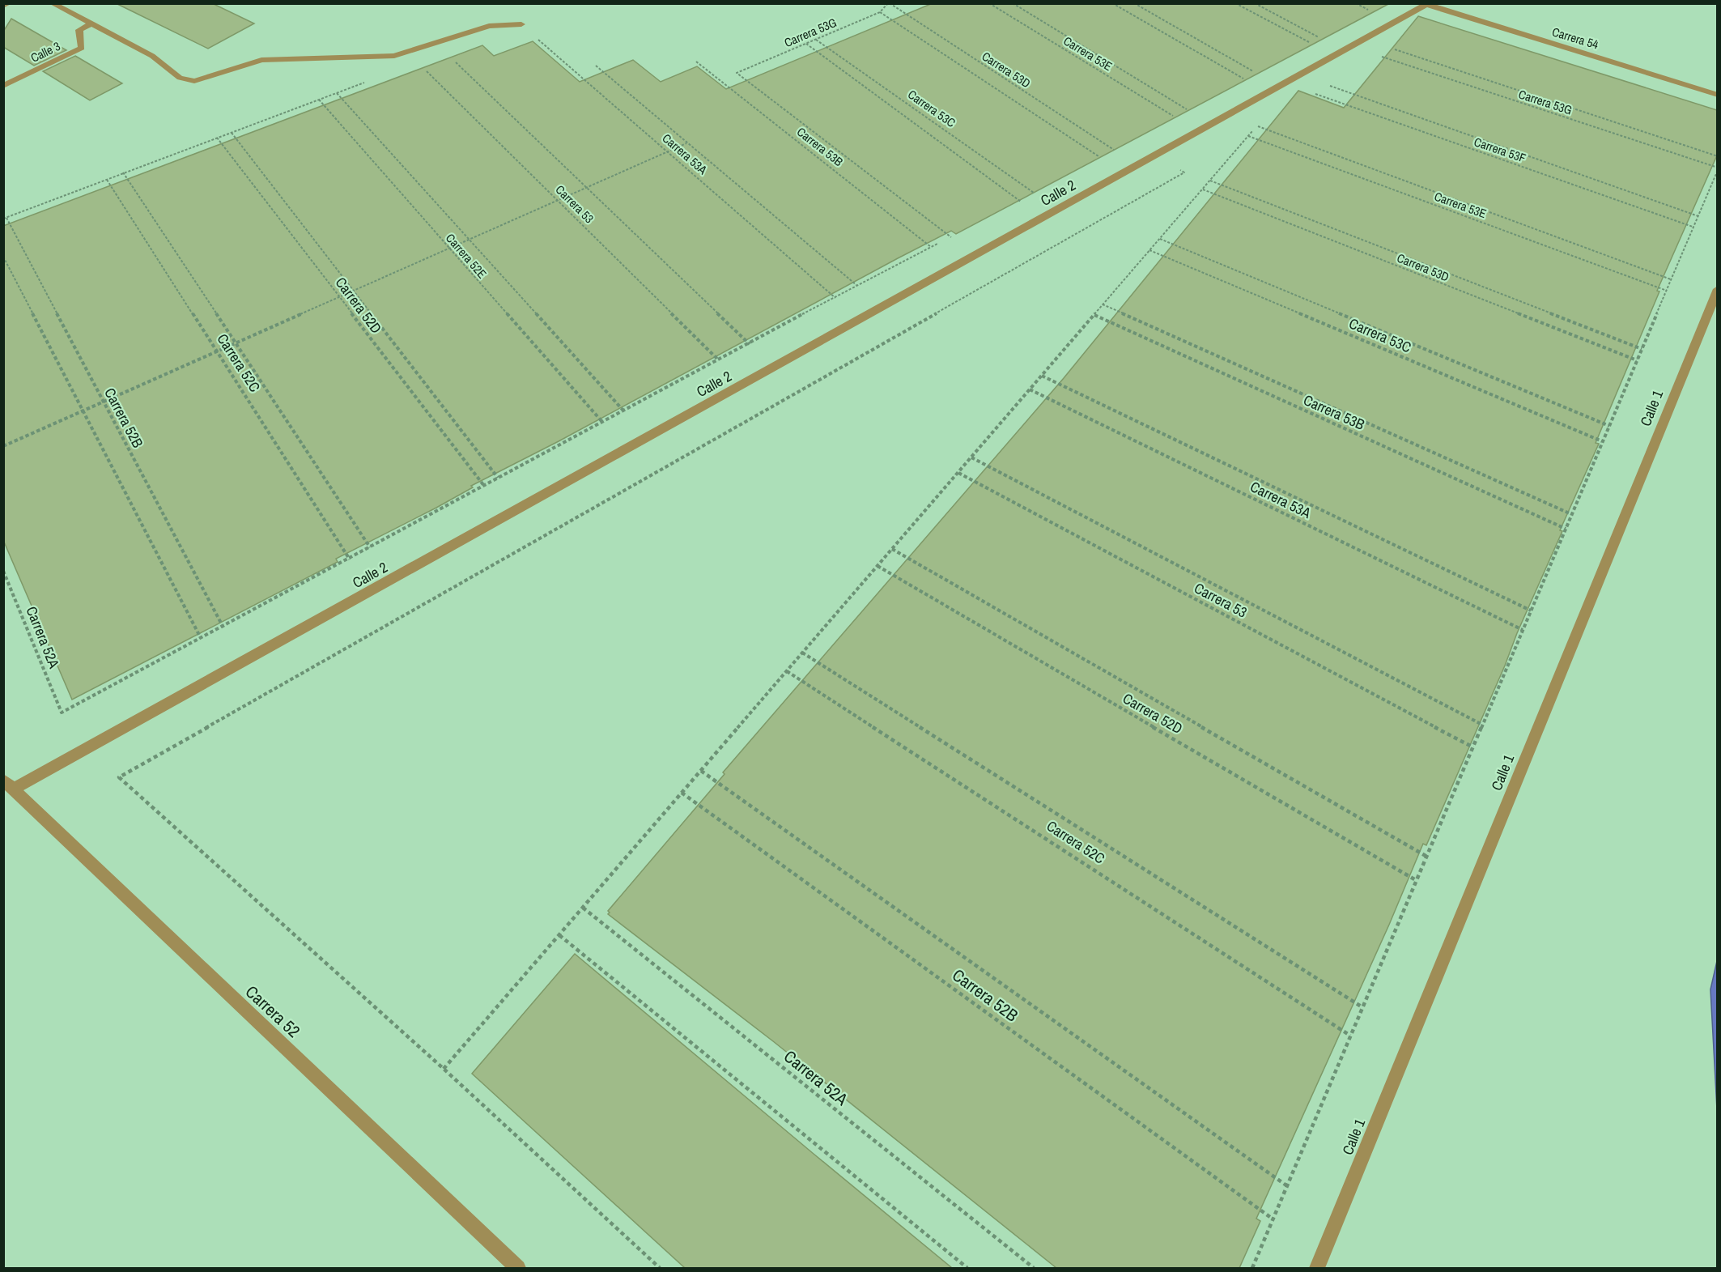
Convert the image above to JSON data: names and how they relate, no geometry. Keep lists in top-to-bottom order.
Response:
{
  "streets": {
    "street": [
      "Carrera 54",
      "Calle 3",
      "Calle 2",
      "Calle 1",
      "Carrera 52"
    ],
    "path": [
      "Carrera 53G",
      "Carrera 53E",
      "Carrera 53D",
      "Carrera 53C",
      "Carrera 53B",
      "Carrera 53F",
      "Carrera 53A",
      "Carrera 53",
      "Carrera 52E",
      "Carrera 52D",
      "Carrera 52C",
      "Carrera 52B",
      "Carrera 52A"
    ]
  },
  "crossings": [
    ["Carrera 53G", "Carrera 53D"],
    ["Carrera 53G", "Carrera 53C"],
    ["Carrera 53G", "Carrera 53B"],
    ["Carrera 54", "Calle 2"],
    ["Calle 2", "Carrera 52"]
  ]
}
